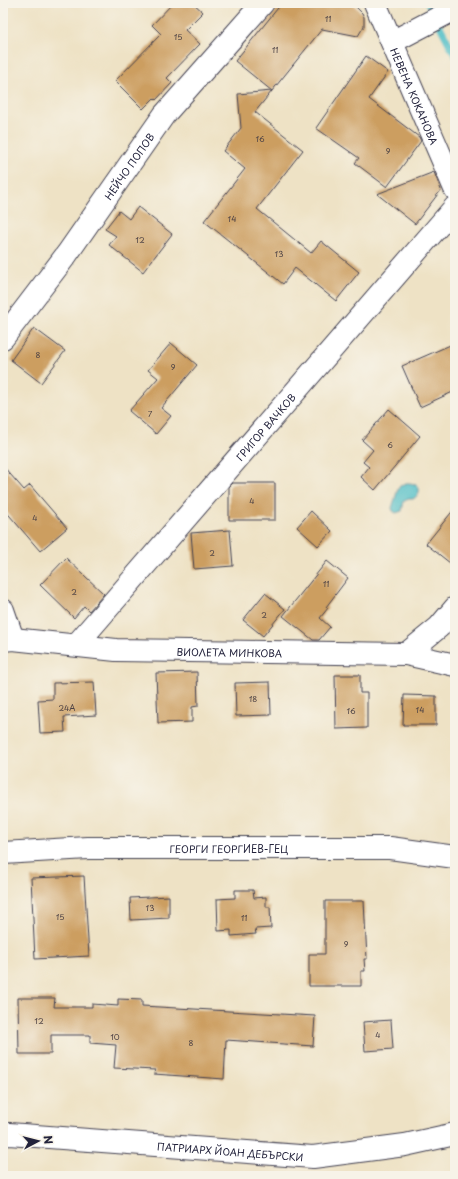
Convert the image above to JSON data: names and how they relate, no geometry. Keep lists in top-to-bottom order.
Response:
{
  "streets": {
    "street": [
      "НЕВЕНА КОКАНОВА",
      "НЕЙЧО ПОПОВ",
      "ГРИГОР ВАЧКОВ",
      "ВИОЛЕТА МИНКОВА",
      "ГЕОРГИ ГЕОРГИЕВ-ГЕЦ",
      "ПАТРИАРХ ЙОАН ДЕБЪРСКИ"
    ]
  },
  "crossings": [
    ["ГРИГОР ВАЧКОВ", "ВИОЛЕТА МИНКОВА"]
  ],
  "house_numbers": [
    "11",
    "15",
    "11",
    "16",
    "9",
    "14",
    "12",
    "13",
    "8",
    "9",
    "7",
    "6",
    "4",
    "4",
    "2",
    "11",
    "2",
    "2",
    "18",
    "24А",
    "14",
    "16",
    "13",
    "15",
    "11",
    "9",
    "12",
    "4",
    "10",
    "8"
  ],
  "north": "right"
}
